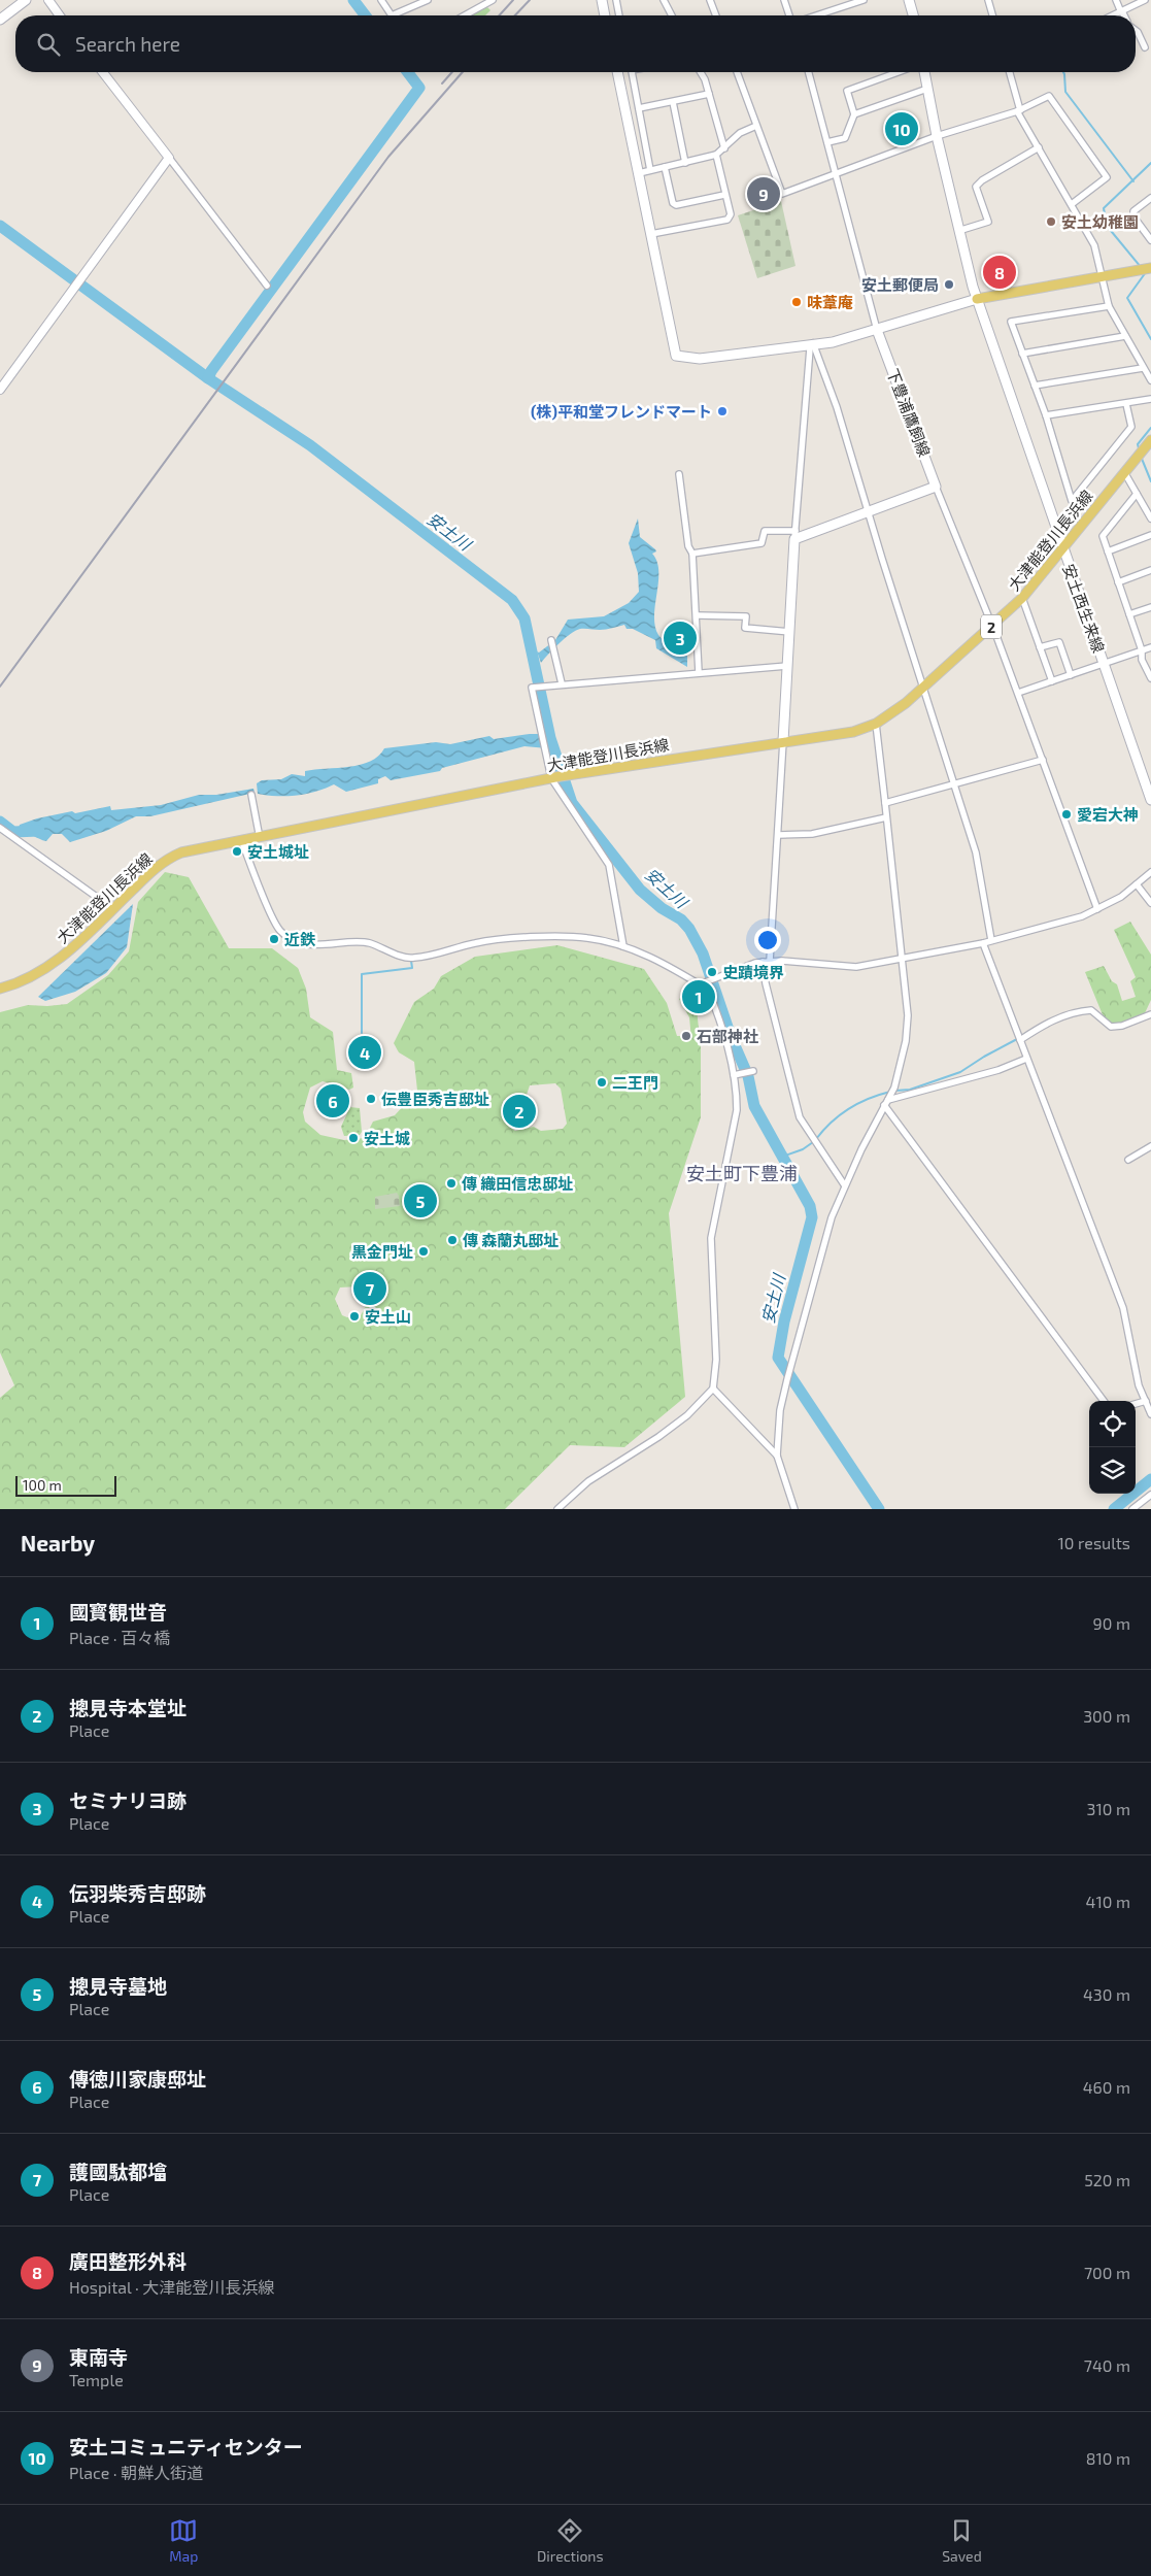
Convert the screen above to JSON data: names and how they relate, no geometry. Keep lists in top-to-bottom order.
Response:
{
  "streets": {
    "main road": [
      "下豊浦鷹飼線",
      "大津能登川長浜線",
      "安土西生来線",
      "2"
    ]
  },
  "crossings": [
    ["大津能登川長浜線", "安土西生来線"]
  ],
  "districts": ["安土町下豊浦"],
  "water": ["安土川"],
  "places": [
    "安土幼稚園",
    "安土郵便局",
    "味葦庵",
    "(株)平和堂フレンドマート",
    "愛宕大神",
    "安土城址",
    "近鉄",
    "史蹟境界",
    "石部神社",
    "二王門",
    "伝豊臣秀吉邸址",
    "安土城",
    "傳 織田信忠邸址",
    "傳 森蘭丸邸址",
    "黒金門址",
    "安土山"
  ],
  "scale_bar": "100 m",
  "page": {
    "search": "Search here",
    "pins": [
      "10",
      "9",
      "8",
      "3",
      "1",
      "4",
      "6",
      "2",
      "5",
      "7"
    ],
    "scale": "100 m",
    "heading": ["Nearby", "10 results"],
    "list": [
      {
        "mark": "1",
        "name": "國寳観世音",
        "note": "Place · 百々橋",
        "value": "90 m"
      },
      {
        "mark": "2",
        "name": "摠見寺本堂址",
        "note": "Place",
        "value": "300 m"
      },
      {
        "mark": "3",
        "name": "セミナリヨ跡",
        "note": "Place",
        "value": "310 m"
      },
      {
        "mark": "4",
        "name": "伝羽柴秀吉邸跡",
        "note": "Place",
        "value": "410 m"
      },
      {
        "mark": "5",
        "name": "摠見寺墓地",
        "note": "Place",
        "value": "430 m"
      },
      {
        "mark": "6",
        "name": "傳徳川家康邸址",
        "note": "Place",
        "value": "460 m"
      },
      {
        "mark": "7",
        "name": "護國駄都墖",
        "note": "Place",
        "value": "520 m"
      },
      {
        "mark": "8",
        "name": "廣田整形外科",
        "note": "Hospital · 大津能登川長浜線",
        "value": "700 m"
      },
      {
        "mark": "9",
        "name": "東南寺",
        "note": "Temple",
        "value": "740 m"
      },
      {
        "mark": "10",
        "name": "安土コミュニティセンター",
        "note": "Place · 朝鮮人街道",
        "value": "810 m"
      }
    ],
    "nav": ["Map", "Directions", "Saved"]
  }
}
